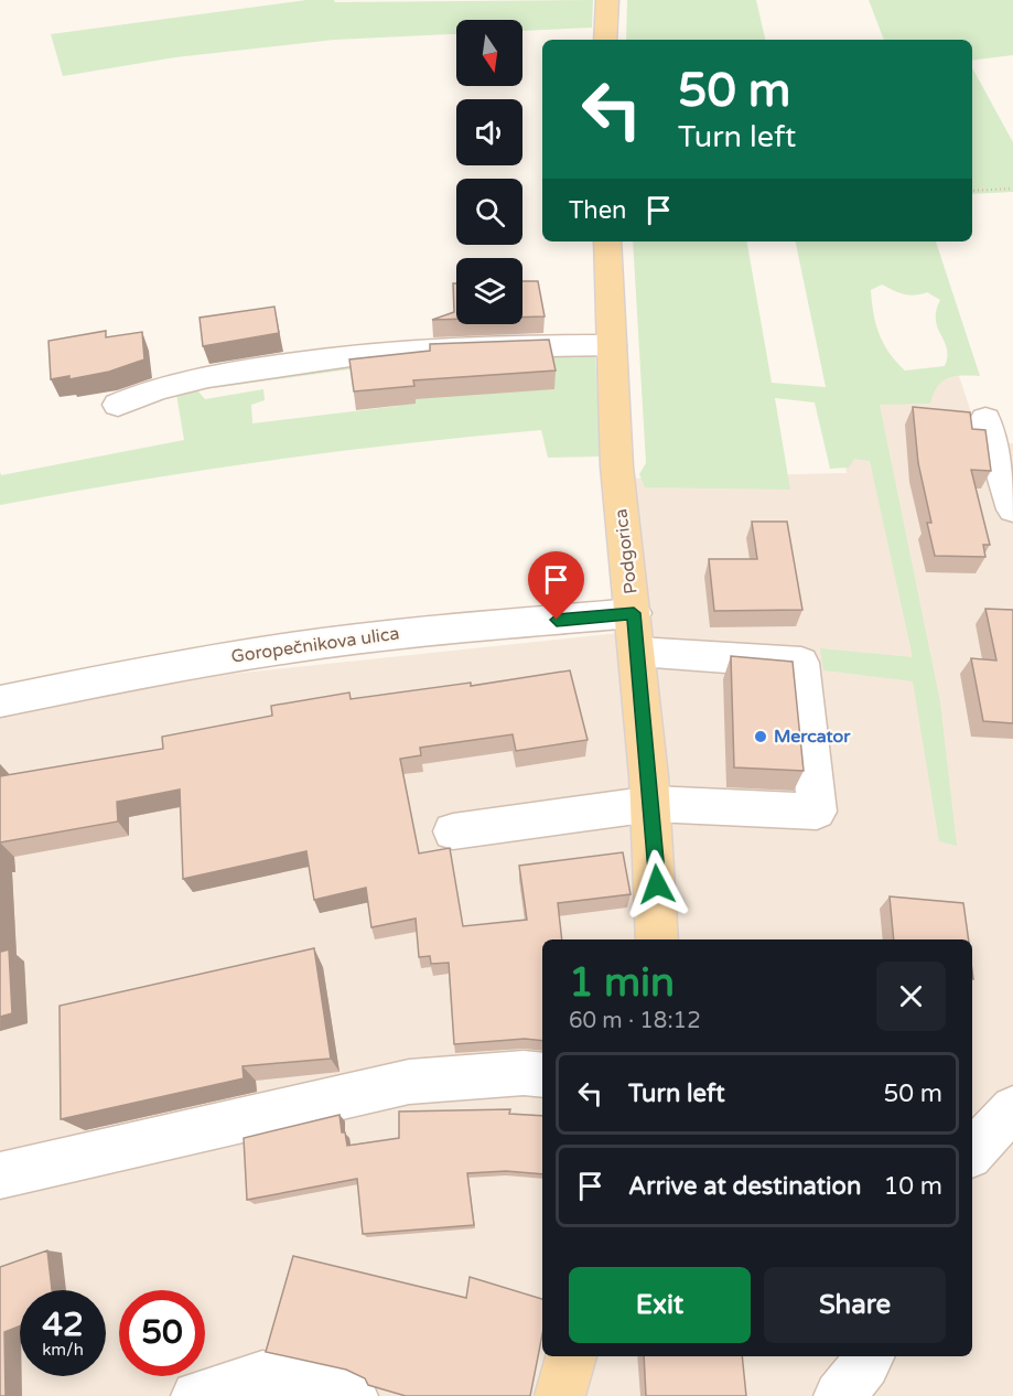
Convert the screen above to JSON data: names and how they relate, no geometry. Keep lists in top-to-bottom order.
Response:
{
  "streets": {
    "main road": ["Podgorica"],
    "street": ["Goropečnikova ulica"]
  },
  "crossings": [
    ["Podgorica", "Goropečnikova ulica"]
  ],
  "places": ["Mercator"],
  "north": "bottom",
  "page": {
    "turn": ["50 m", "Turn left"],
    "then": "Then",
    "heading": ["1 min", "60 m · 18:12"],
    "list": [
      {
        "name": "Turn left",
        "value": "50 m"
      },
      {
        "name": "Arrive at destination",
        "value": "10 m"
      }
    ],
    "buttons": ["Exit", "Share"],
    "speed": "42 km/h",
    "limit": "50"
  }
}
